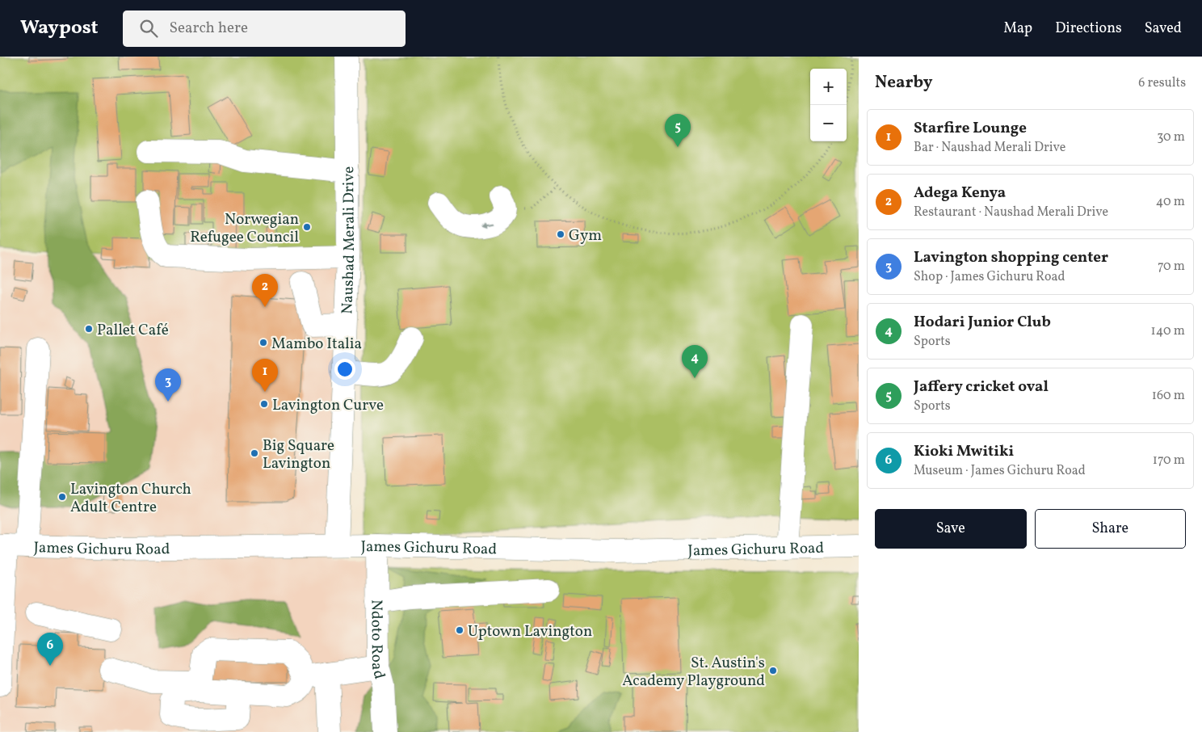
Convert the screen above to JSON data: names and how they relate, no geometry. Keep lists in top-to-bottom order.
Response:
{
  "streets": {
    "main road": ["Naushad Merali Drive", "James Gichuru Road", "Ndoto Road"]
  },
  "crossings": [
    ["Naushad Merali Drive", "James Gichuru Road"],
    ["James Gichuru Road", "Ndoto Road"]
  ],
  "places": [
    "Norwegian Refugee Council",
    "Gym",
    "Pallet Café",
    "Mambo Italia",
    "Lavington Curve",
    "Big Square Lavington",
    "Lavington Church Adult Centre",
    "Uptown Lavington",
    "St. Austin's Academy Playground"
  ],
  "page": {
    "header": "Waypost",
    "search": "Search here",
    "nav": ["Map", "Directions", "Saved"],
    "heading": ["Nearby", "6 results"],
    "map_buttons": ["+", "−"],
    "list": [
      {
        "mark": "1",
        "name": "Starfire Lounge",
        "note": "Bar · Naushad Merali Drive",
        "value": "30 m"
      },
      {
        "mark": "2",
        "name": "Adega Kenya",
        "note": "Restaurant · Naushad Merali Drive",
        "value": "40 m"
      },
      {
        "mark": "3",
        "name": "Lavington shopping center",
        "note": "Shop · James Gichuru Road",
        "value": "70 m"
      },
      {
        "mark": "4",
        "name": "Hodari Junior Club",
        "note": "Sports",
        "value": "140 m"
      },
      {
        "mark": "5",
        "name": "Jaffery cricket oval",
        "note": "Sports",
        "value": "160 m"
      },
      {
        "mark": "6",
        "name": "Kioki Mwitiki",
        "note": "Museum · James Gichuru Road",
        "value": "170 m"
      }
    ],
    "pins": [
      "5",
      "2",
      "4",
      "1",
      "3",
      "6"
    ],
    "buttons": ["Save", "Share"]
  }
}
